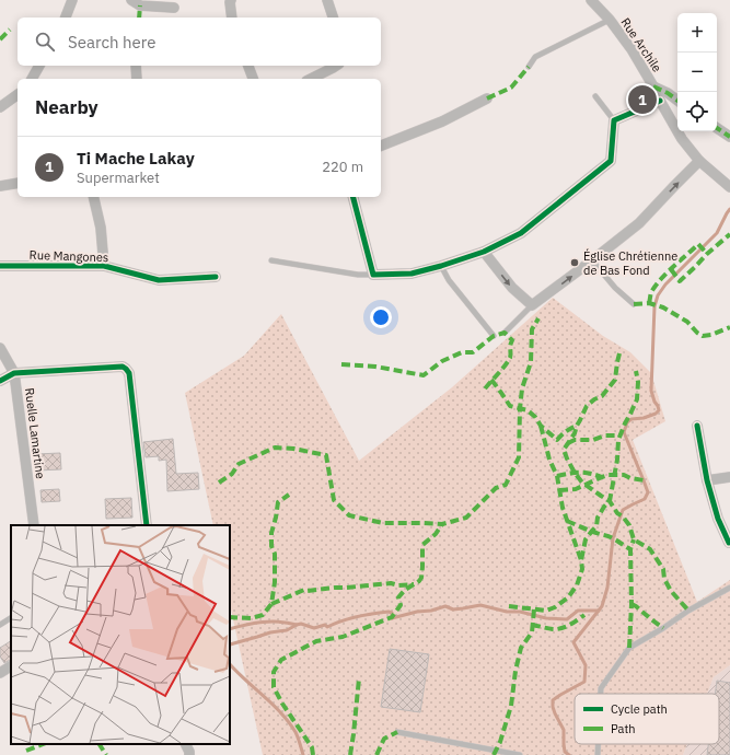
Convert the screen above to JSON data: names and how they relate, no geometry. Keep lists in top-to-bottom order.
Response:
{
  "streets": {
    "street": ["Rue Archile", "Rue Mangones", "Ruelle Lamartine"]
  },
  "places": ["Église Chrétienne de Bas Fond"],
  "legend": ["Cycle path", "Path"],
  "page": {
    "map_buttons": ["+", "−"],
    "search": "Search here",
    "heading": "Nearby",
    "pins": "1",
    "list": [
      {
        "mark": "1",
        "name": "Ti Mache Lakay",
        "note": "Supermarket",
        "value": "220 m"
      }
    ]
  }
}
